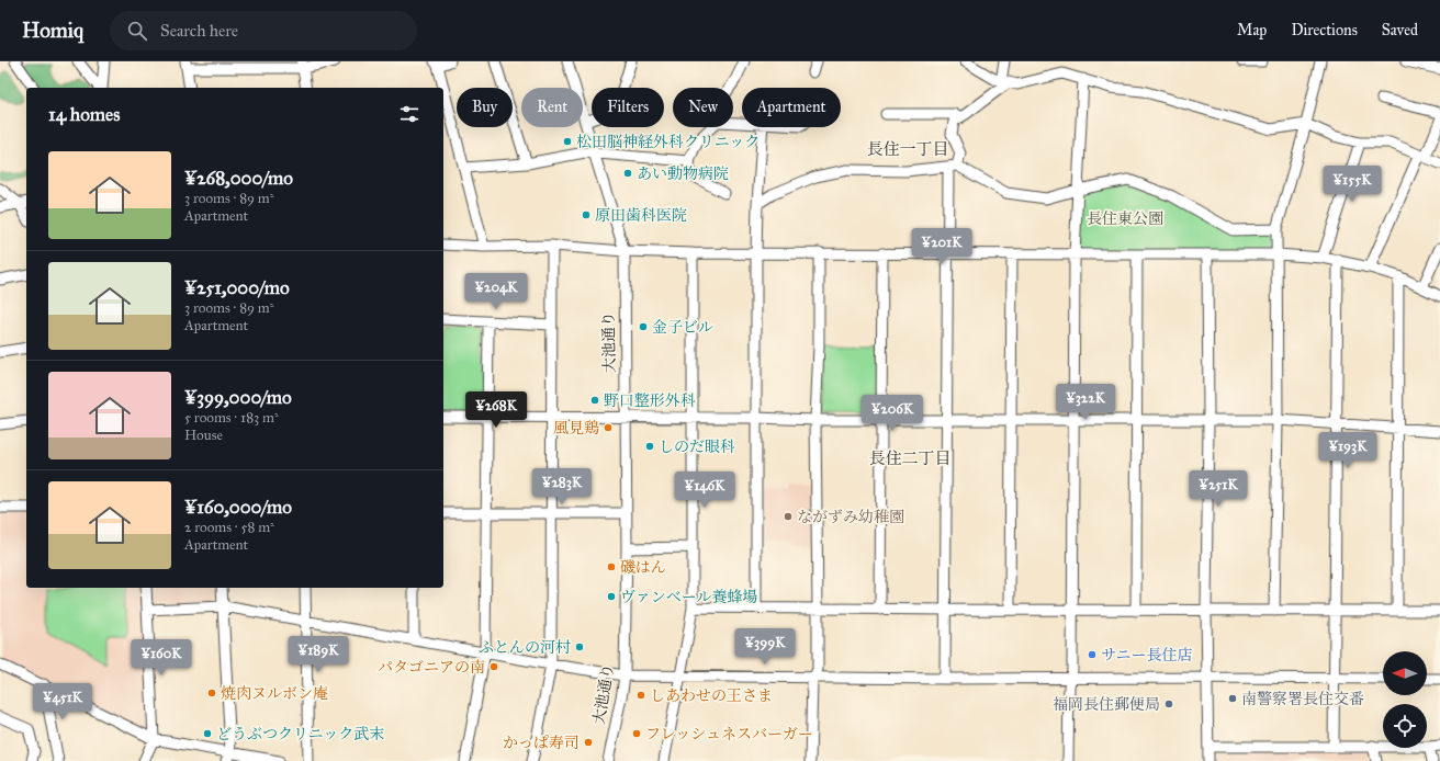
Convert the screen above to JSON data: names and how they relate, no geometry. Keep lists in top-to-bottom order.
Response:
{
  "streets": {
    "street": ["大池通り"]
  },
  "districts": ["長住一丁目", "長住二丁目"],
  "parks": ["長住東公園"],
  "places": [
    "松田脳神経外科クリニック",
    "あい動物病院",
    "原田歯科医院",
    "金子ビル",
    "野口整形外科",
    "風見鶏",
    "しのだ眼科",
    "ながずみ幼稚園",
    "磯はん",
    "ヴァンベール養蜂場",
    "ふとんの河村",
    "サニー長住店",
    "パタゴニアの南",
    "焼肉ヌルボン庵",
    "しあわせの王さま",
    "南警察署長住交番",
    "福岡長住郵便局",
    "どうぶつクリニック武末",
    "フレッシュネスバーガー",
    "かっぱ寿司"
  ],
  "north": "left",
  "page": {
    "header": "Homiq",
    "search": "Search here",
    "nav": ["Map", "Directions", "Saved"],
    "chip": [
      "Buy",
      "Rent",
      "Filters",
      "New",
      "Apartment"
    ],
    "heading": "14 homes",
    "list": [
      {
        "name": "¥268,000/mo",
        "note": "3 rooms · 89 m² · Apartment"
      },
      {
        "name": "¥251,000/mo",
        "note": "3 rooms · 89 m² · Apartment"
      },
      {
        "name": "¥399,000/mo",
        "note": "5 rooms · 183 m² · House"
      },
      {
        "name": "¥160,000/mo",
        "note": "2 rooms · 58 m² · Apartment"
      }
    ],
    "price": [
      "¥155K",
      "¥201K",
      "¥204K",
      "¥322K",
      "¥268K",
      "¥206K",
      "¥193K",
      "¥283K",
      "¥251K",
      "¥146K",
      "¥399K",
      "¥189K",
      "¥160K",
      "¥451K"
    ]
  }
}
